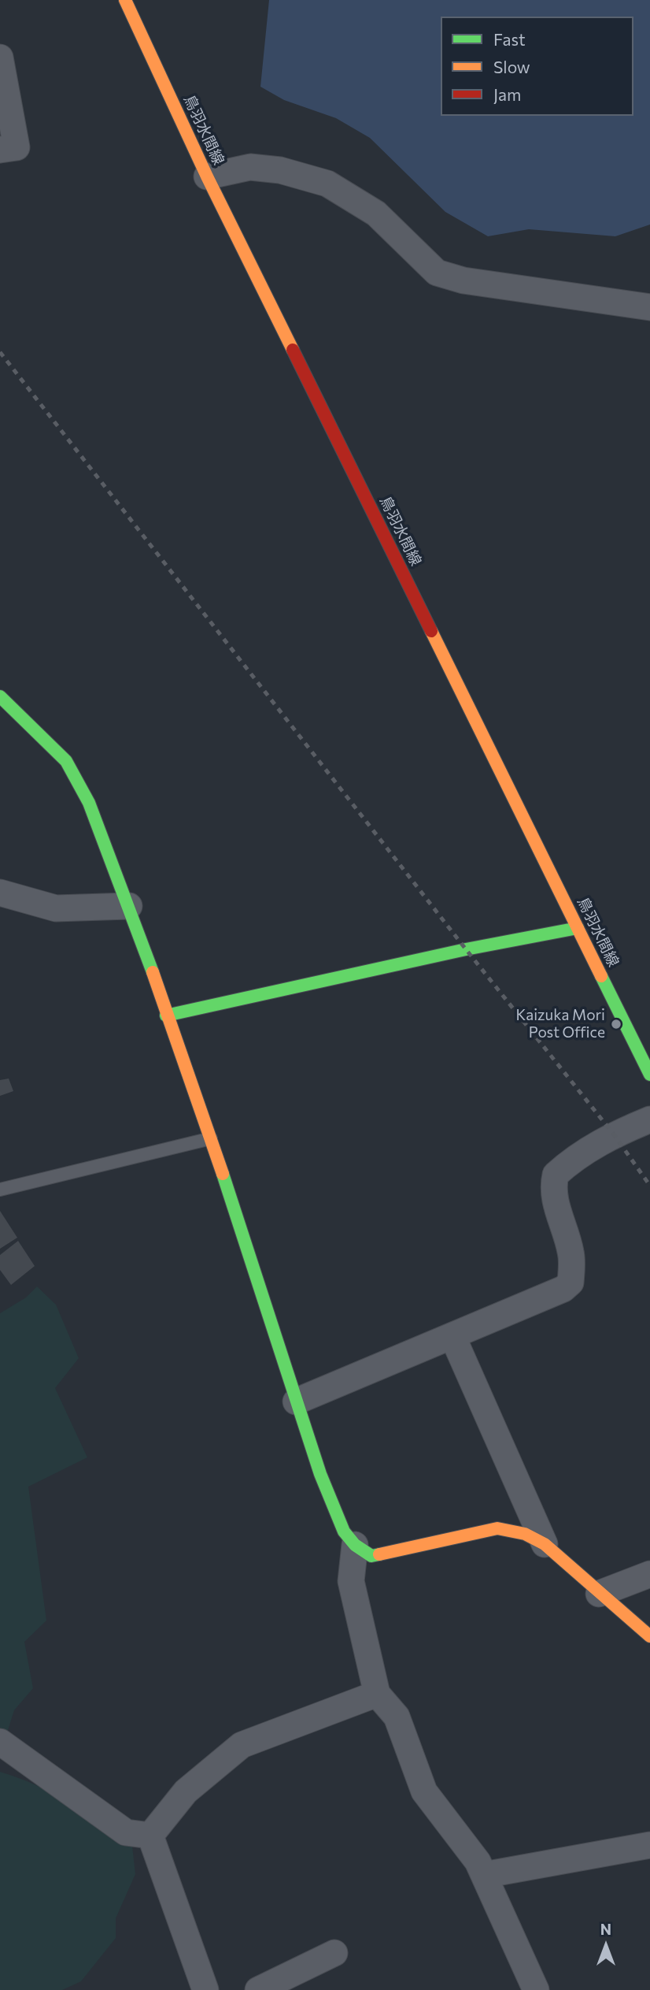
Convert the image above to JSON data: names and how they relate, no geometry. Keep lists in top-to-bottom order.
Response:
{
  "streets": {
    "street": ["鳥羽水間線"]
  },
  "places": ["Kaizuka Mori Post Office"],
  "legend": ["Fast", "Slow", "Jam"],
  "north": "top"
}
